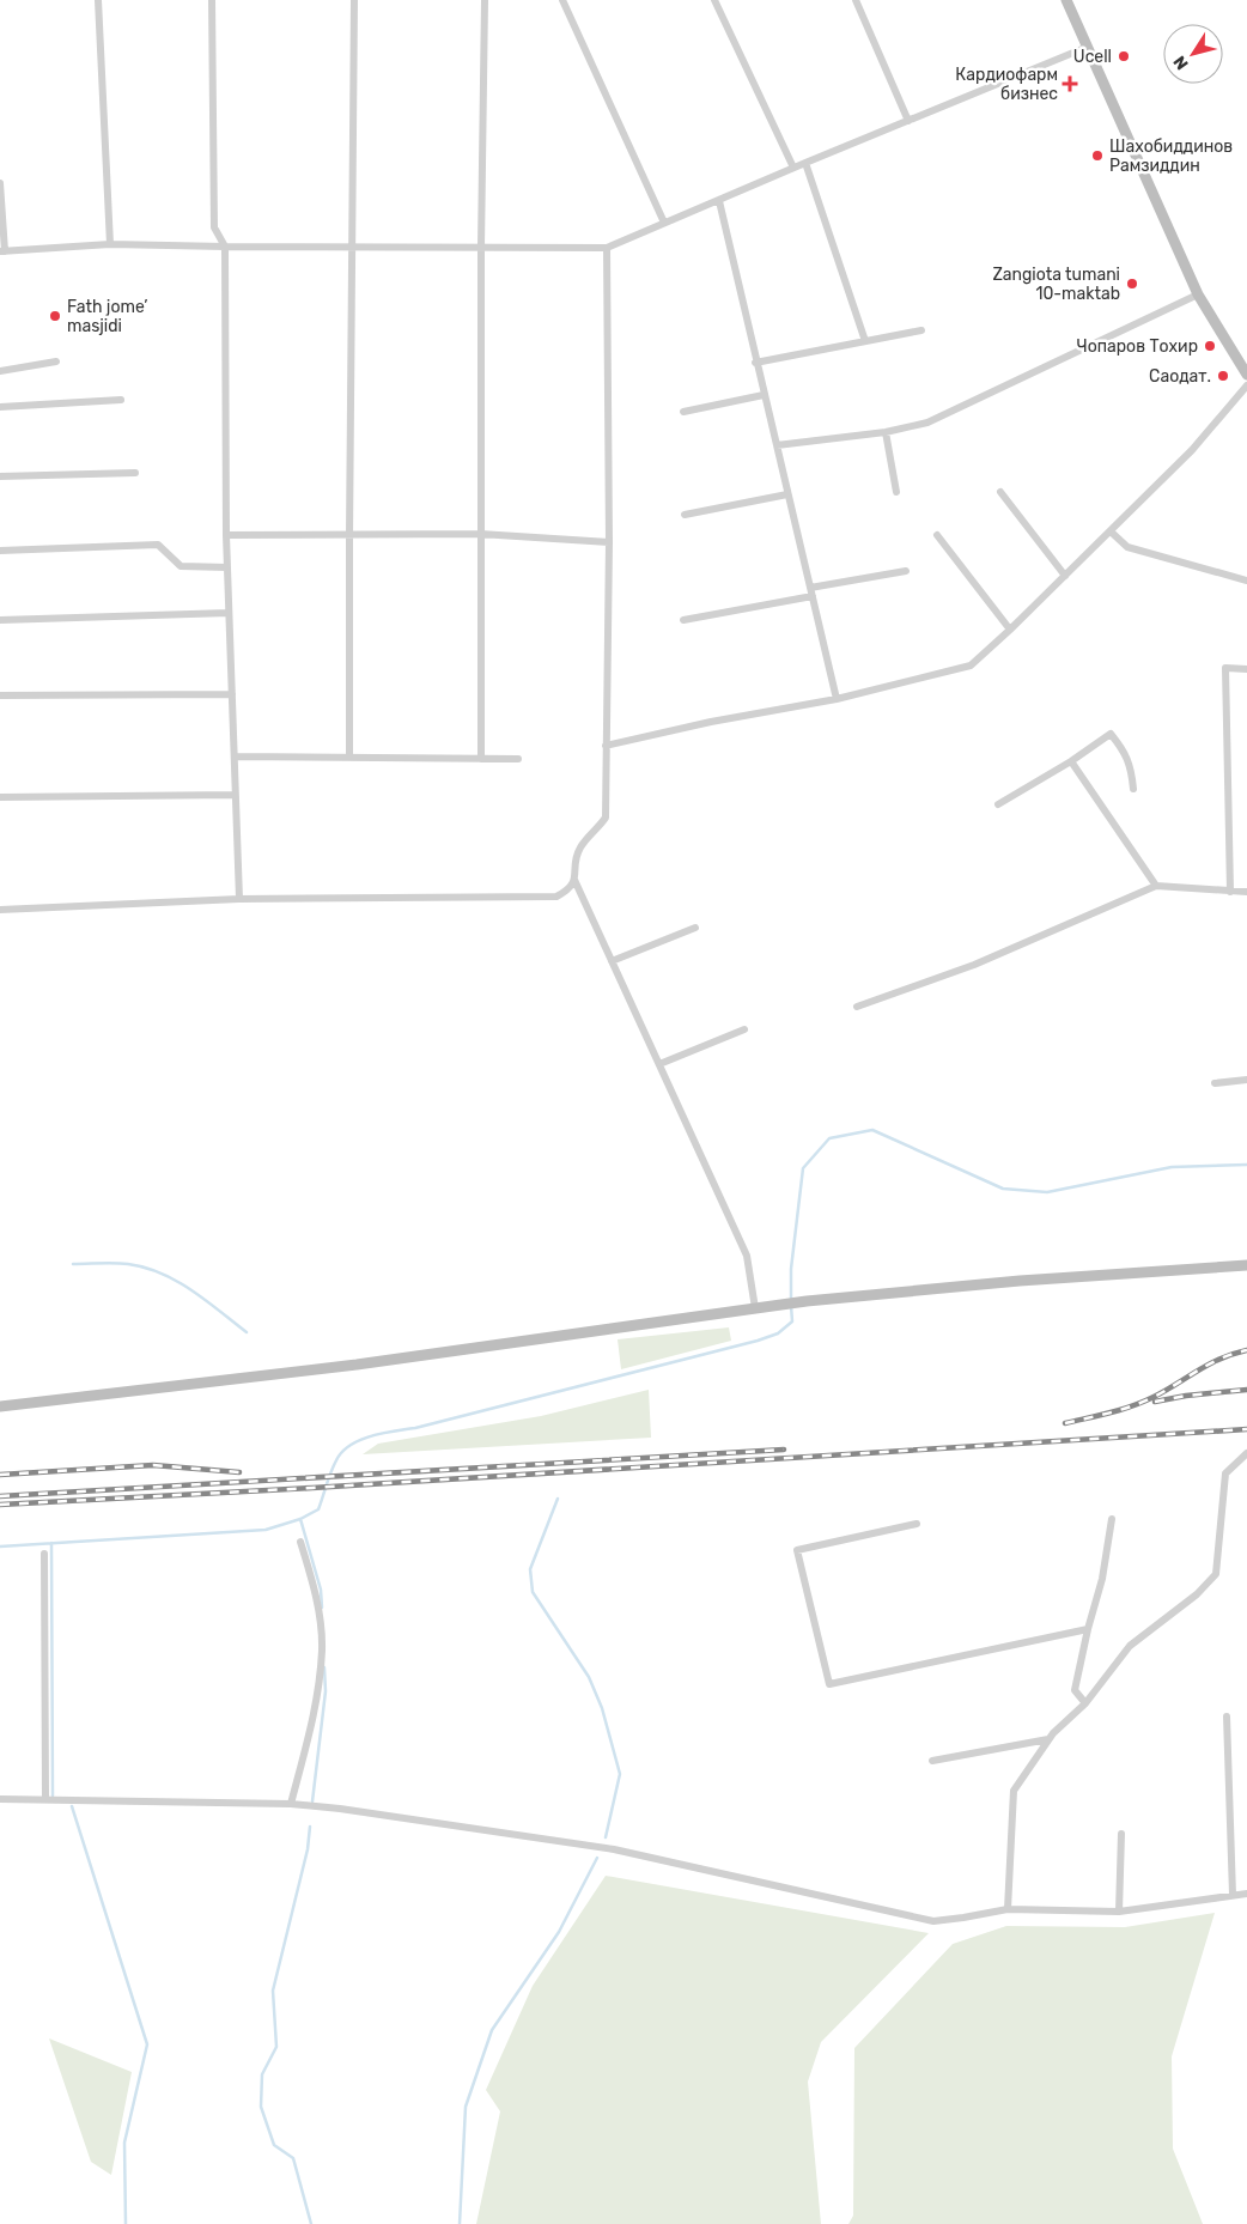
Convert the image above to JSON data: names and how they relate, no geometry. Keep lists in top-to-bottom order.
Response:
{
  "places": {
    "other": [
      "Ucell",
      "Шахобиддинов Рамзиддин",
      "Zangiota tumani 10-maktab",
      "Fath jome’ masjidi",
      "Чопаров Тохир",
      "Саодат."
    ],
    "health": ["Кардиофарм бизнес"]
  },
  "north": "bottom left"
}
